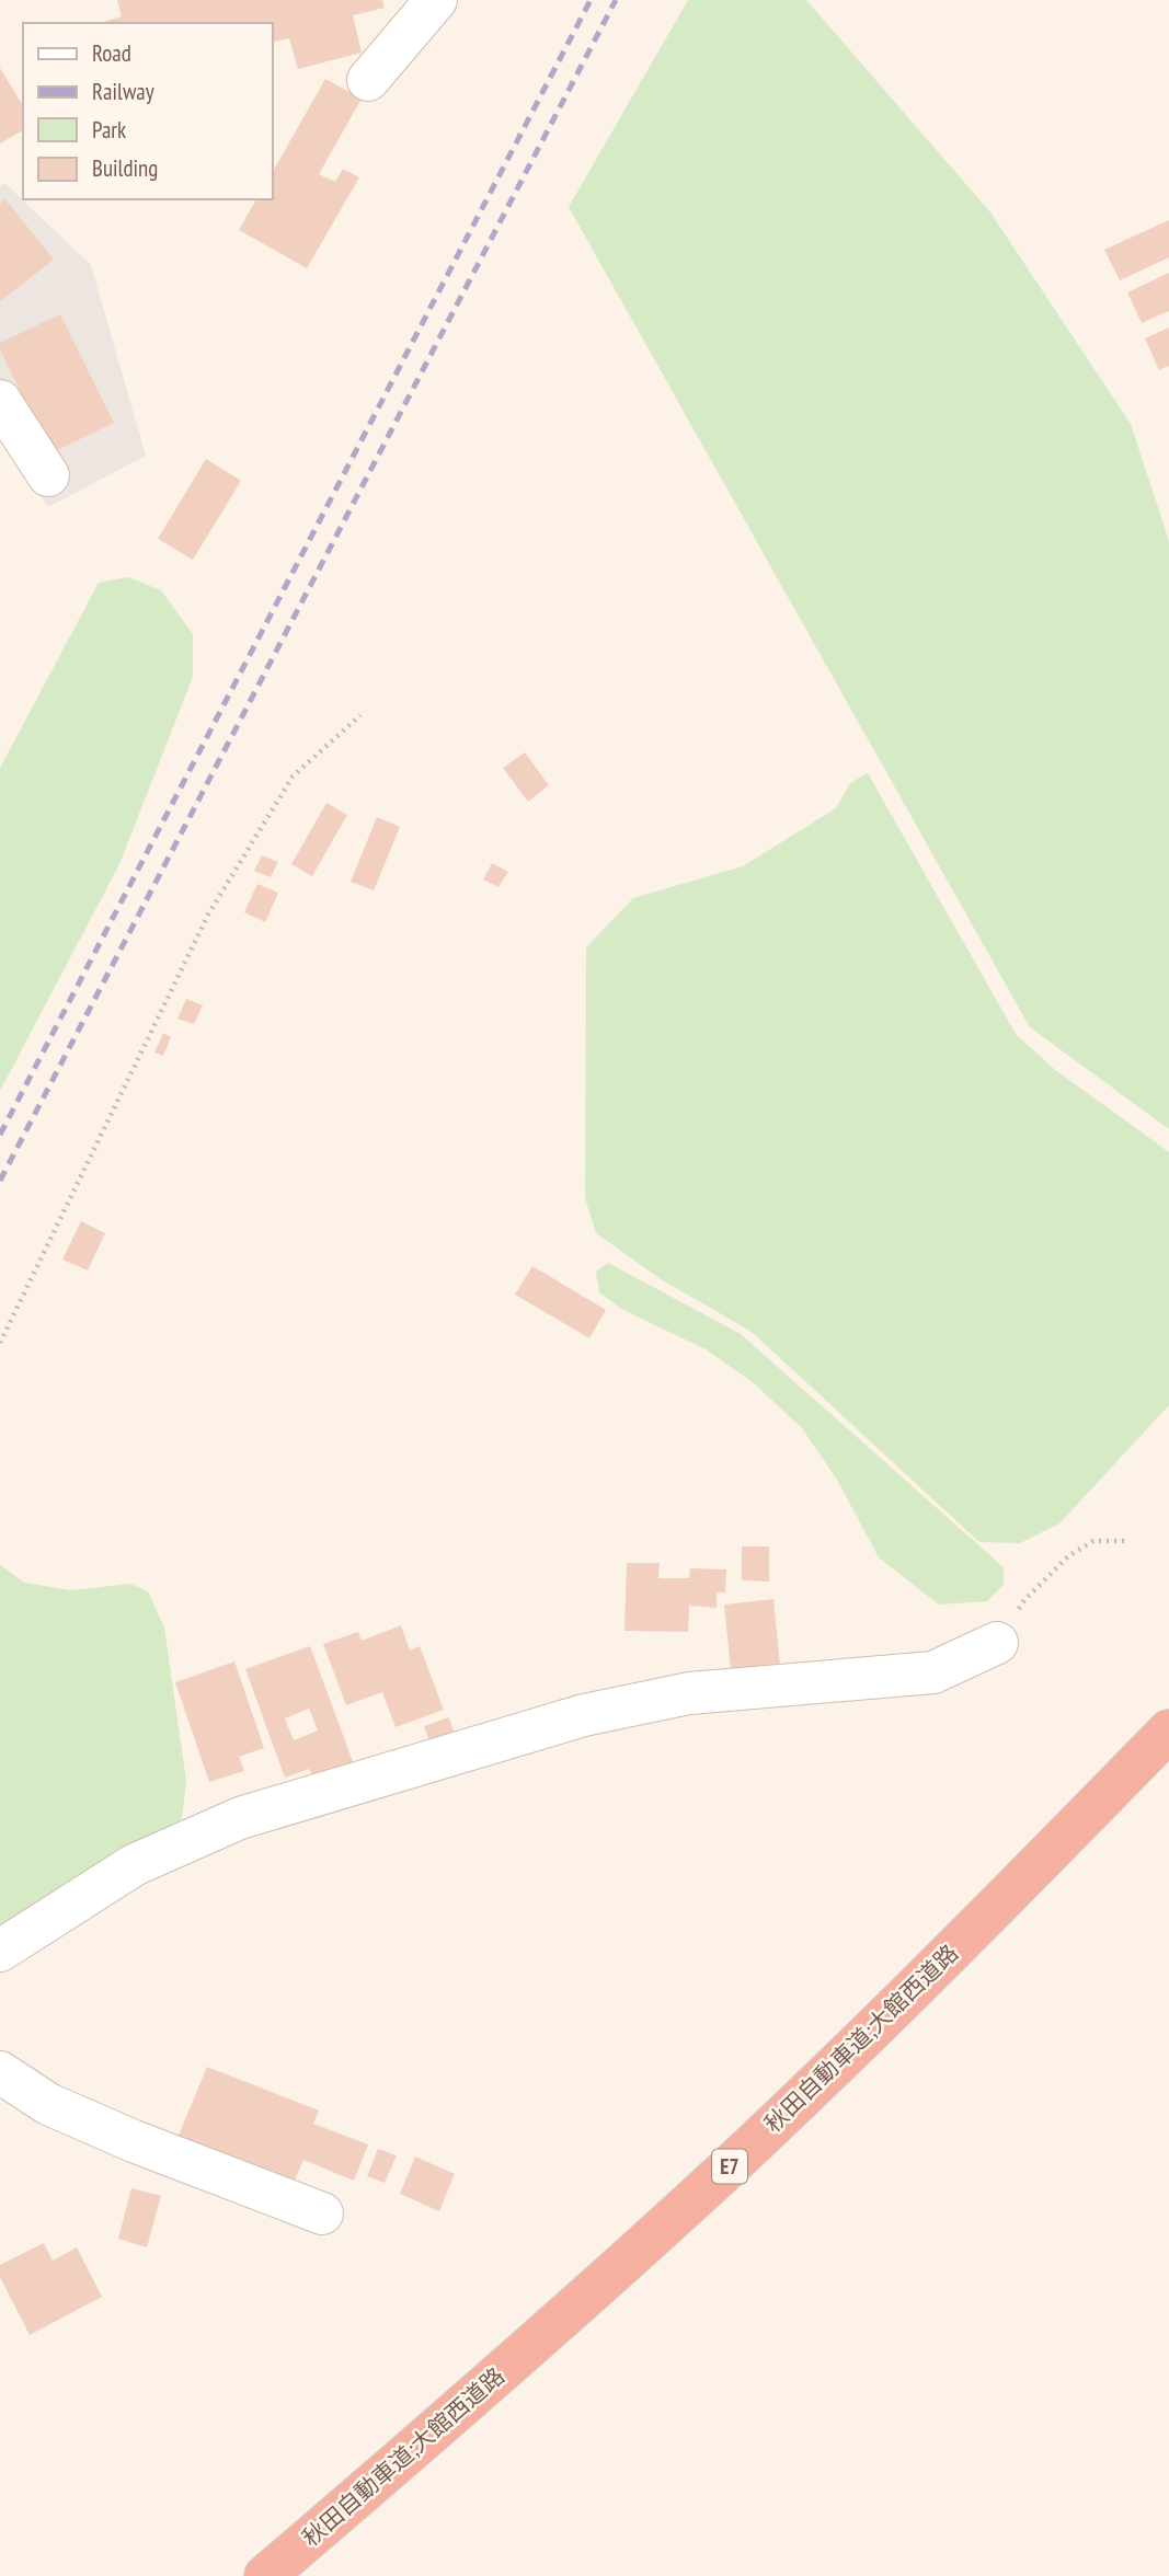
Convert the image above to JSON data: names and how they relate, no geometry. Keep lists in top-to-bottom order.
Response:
{
  "streets": {
    "highway": ["秋田自動車道;大館西道路", "E7"]
  },
  "legend": [
    "Road",
    "Railway",
    "Park",
    "Building"
  ]
}
